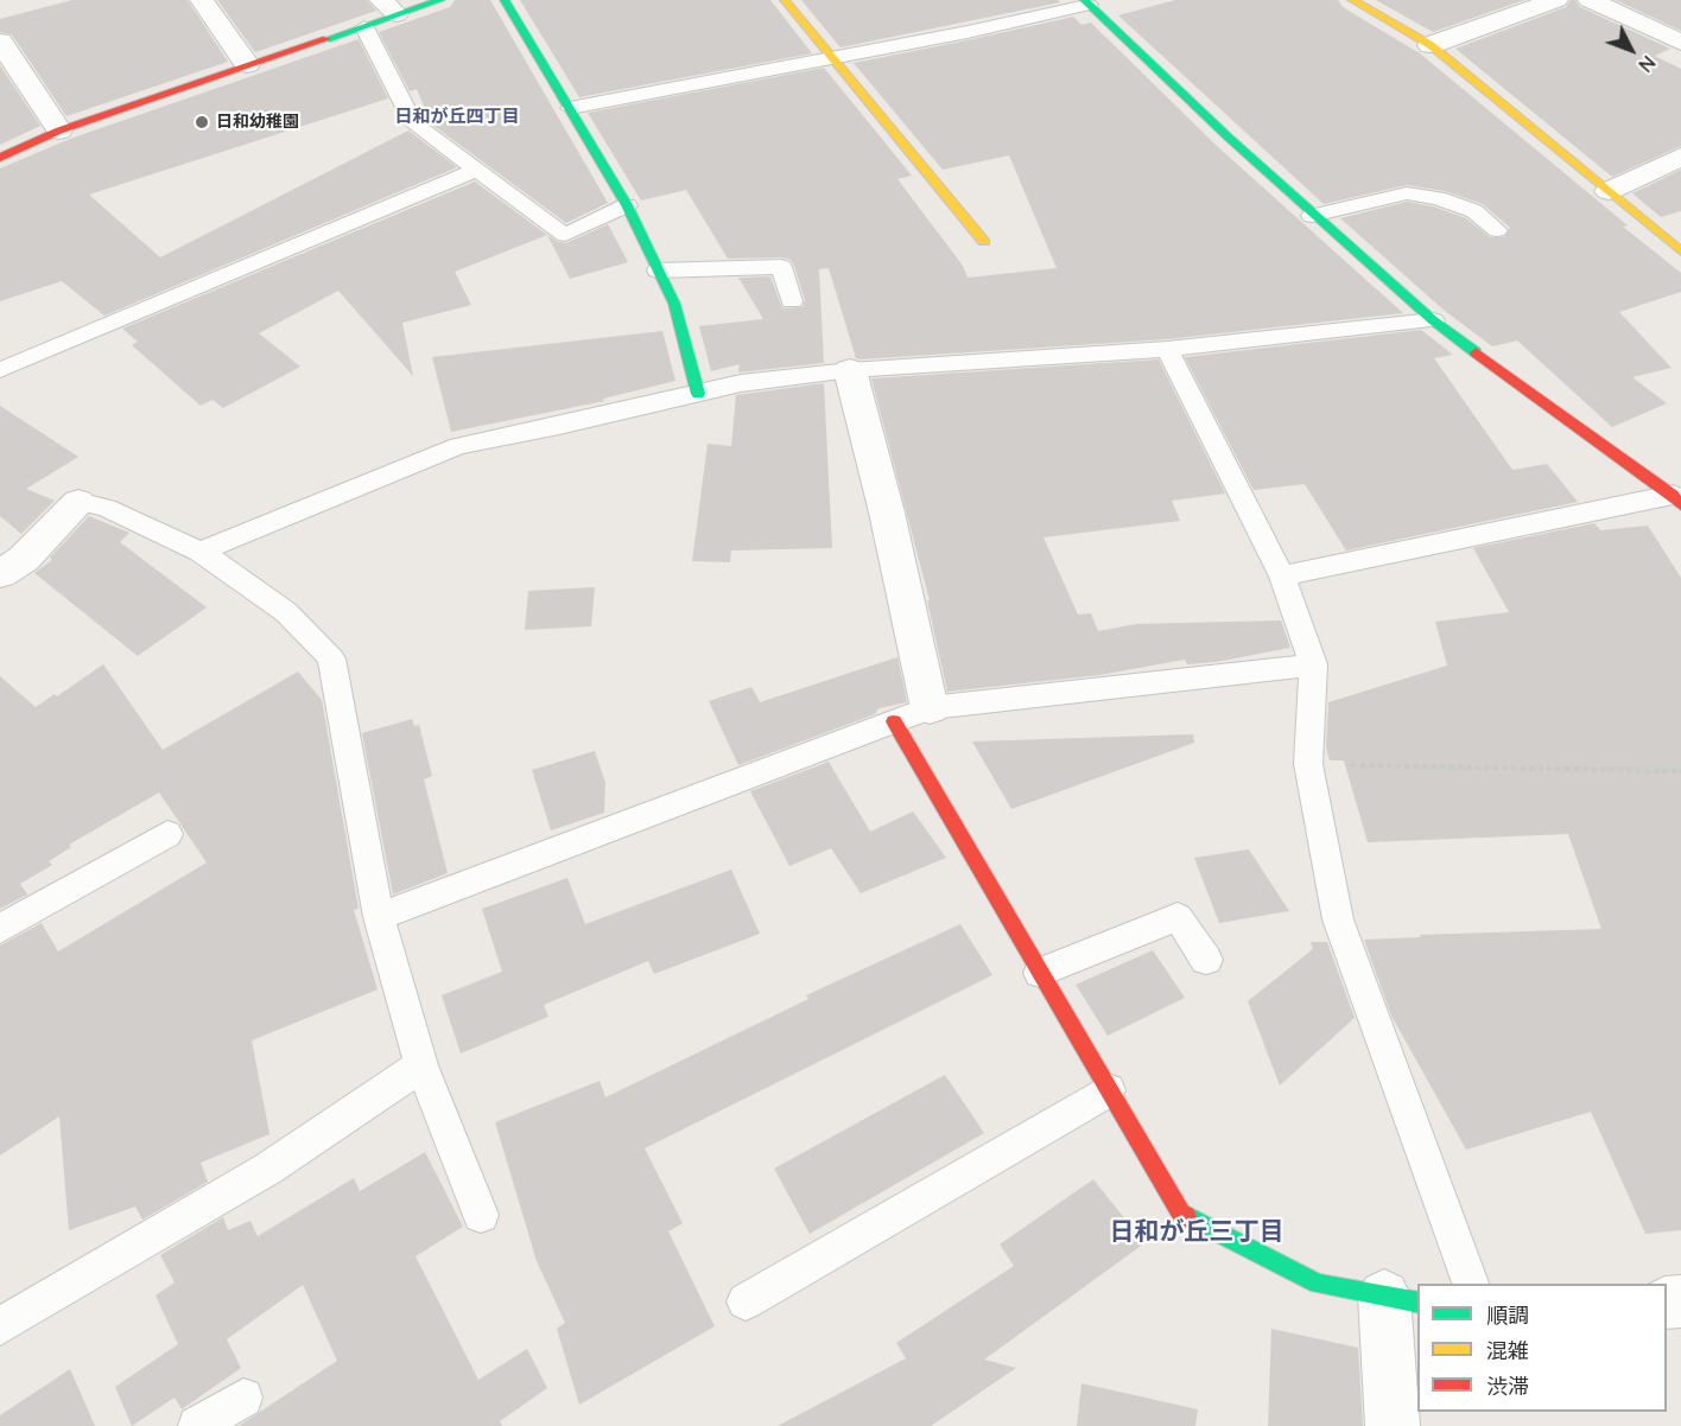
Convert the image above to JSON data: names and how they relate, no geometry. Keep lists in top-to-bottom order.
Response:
{
  "districts": ["日和が丘四丁目", "日和が丘三丁目"],
  "places": ["日和幼稚園"],
  "legend": ["順調", "混雑", "渋滞"],
  "north": "bottom right"
}
